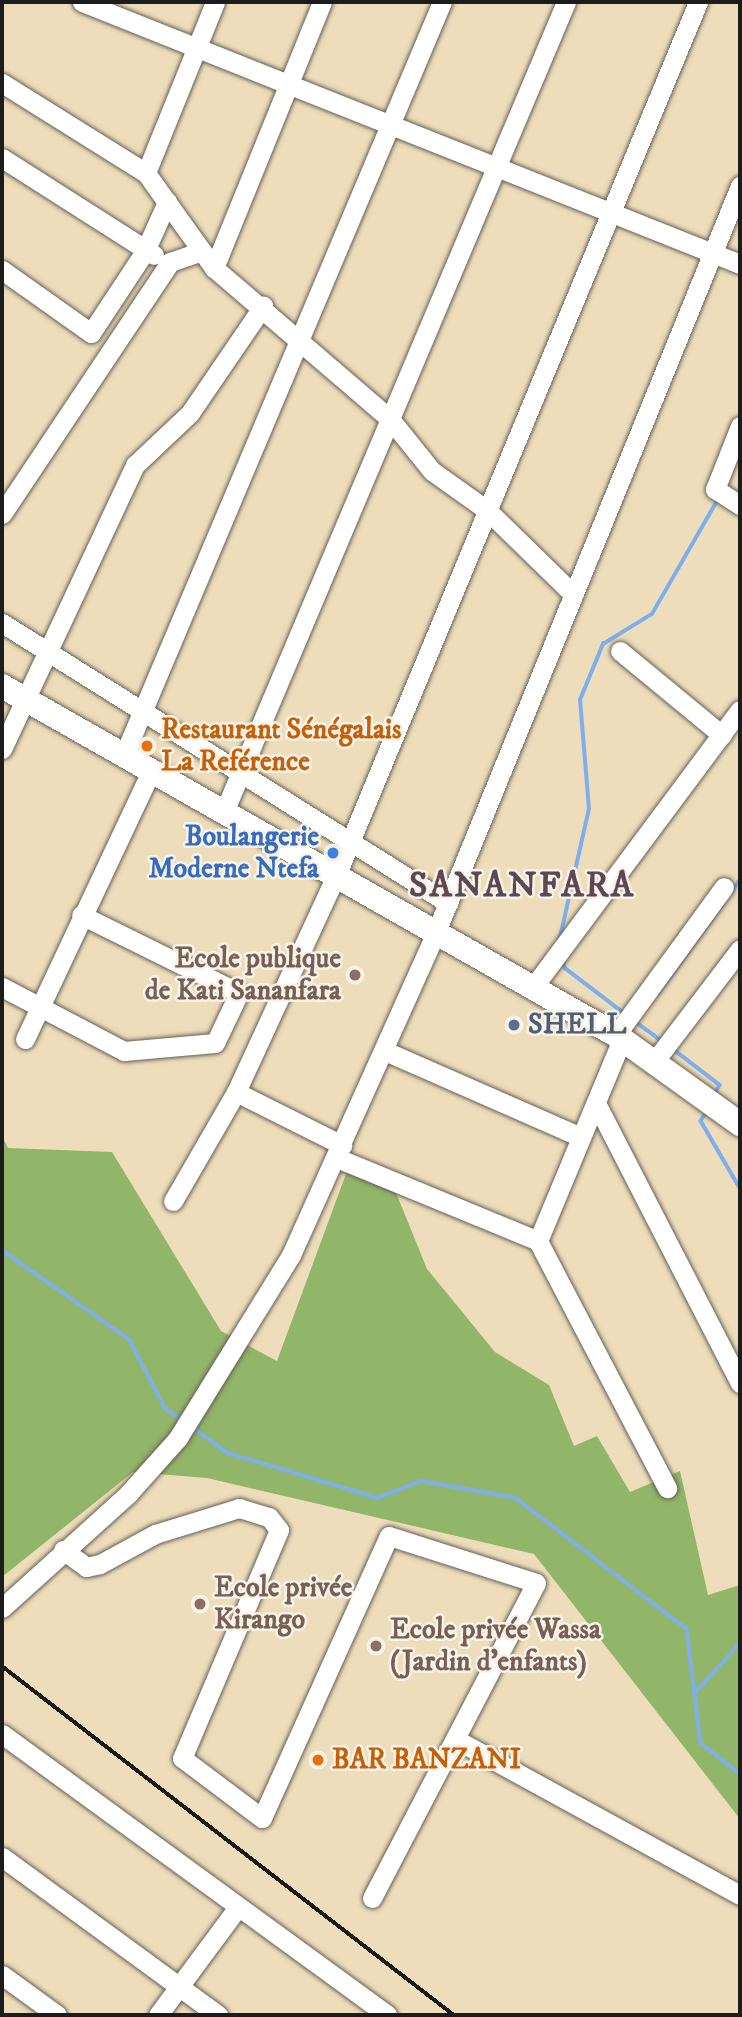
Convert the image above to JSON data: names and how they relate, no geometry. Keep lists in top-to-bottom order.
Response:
{
  "districts": ["SANANFARA"],
  "places": [
    "Restaurant Sénégalais La Reférence",
    "Boulangerie Moderne Ntefa",
    "Ecole publique de Kati Sananfara",
    "SHELL",
    "Ecole privée Kirango",
    "Ecole privée Wassa (Jardin d'enfants)",
    "BAR BANZANI"
  ]
}
